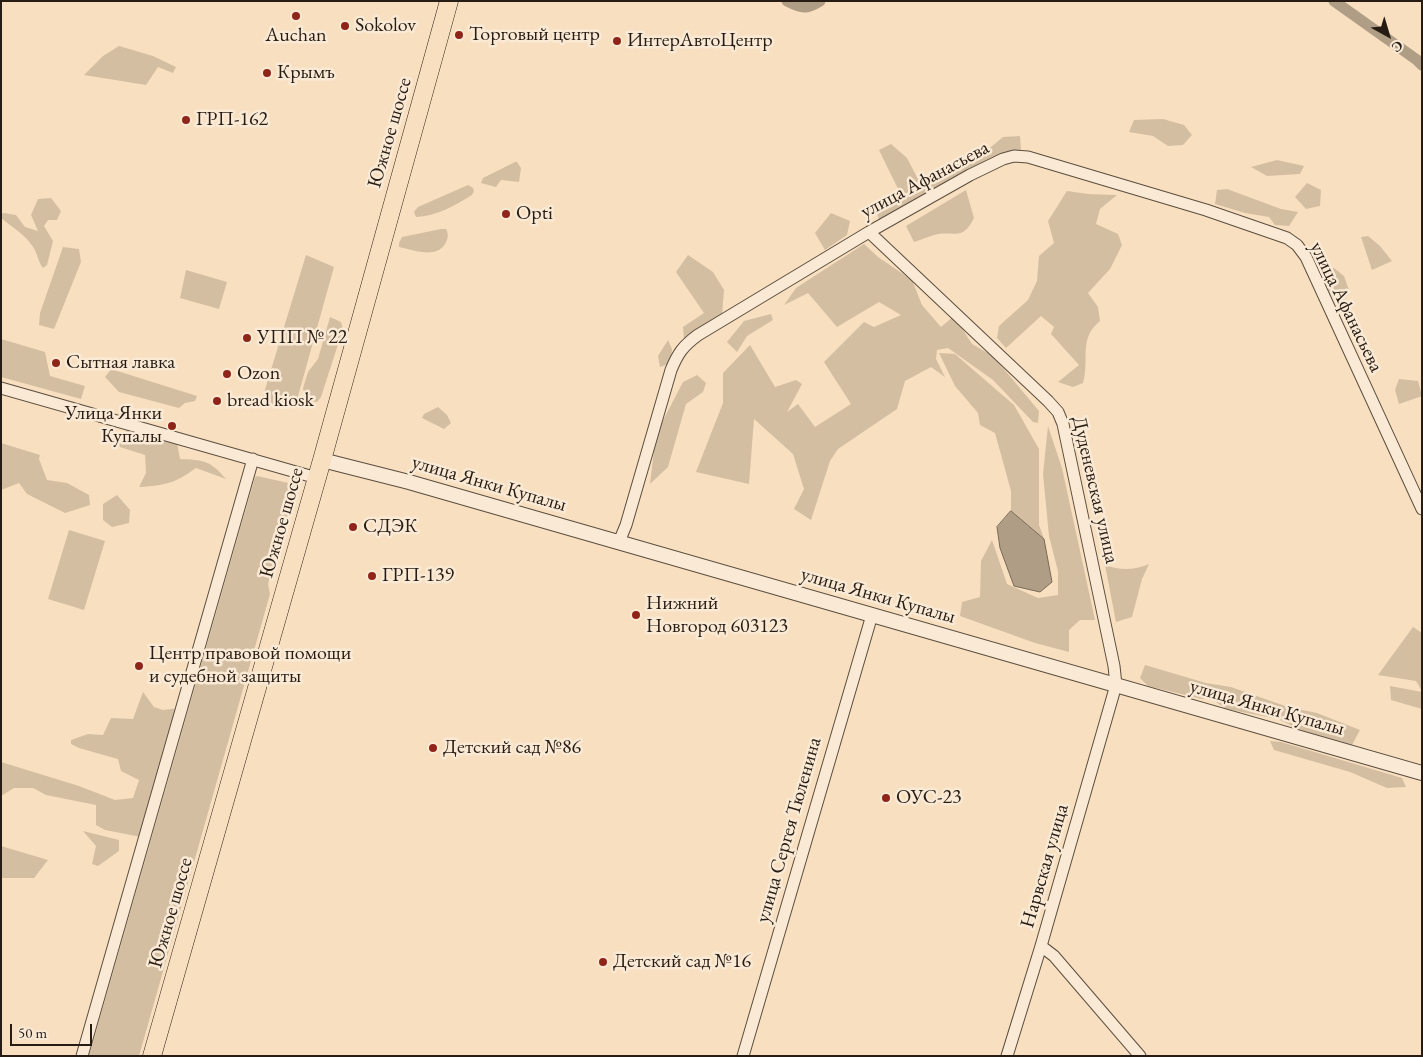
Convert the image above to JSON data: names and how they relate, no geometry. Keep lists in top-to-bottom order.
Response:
{
  "streets": {
    "main road": ["Южное шоссе"],
    "street": [
      "улица Афанасьева",
      "улица Янки Купалы",
      "Дуденевская улица",
      "улица Сергея Тюленина",
      "Нарвская улица"
    ]
  },
  "crossings": [
    ["Южное шоссе", "улица Янки Купалы"],
    ["улица Афанасьева", "улица Янки Купалы"],
    ["улица Афанасьева", "Дуденевская улица"],
    ["улица Янки Купалы", "Дуденевская улица"],
    ["улица Янки Купалы", "улица Сергея Тюленина"],
    ["улица Янки Купалы", "Нарвская улица"],
    ["Дуденевская улица", "Нарвская улица"]
  ],
  "places": [
    "Auchan",
    "Sokolov",
    "Торговый центр",
    "ИнтерАвтоЦентр",
    "Крымъ",
    "ГРП-162",
    "Opti",
    "УПП № 22",
    "Сытная лавка",
    "Ozon",
    "bread kiosk",
    "Улица Янки Купалы",
    "СДЭК",
    "ГРП-139",
    "Нижний Новгород 603123",
    "Центр правовой помощи и судебной защиты",
    "Детский сад №86",
    "ОУС-23",
    "Детский сад №16"
  ],
  "scale_bar": "50 m",
  "north": "bottom right"
}
